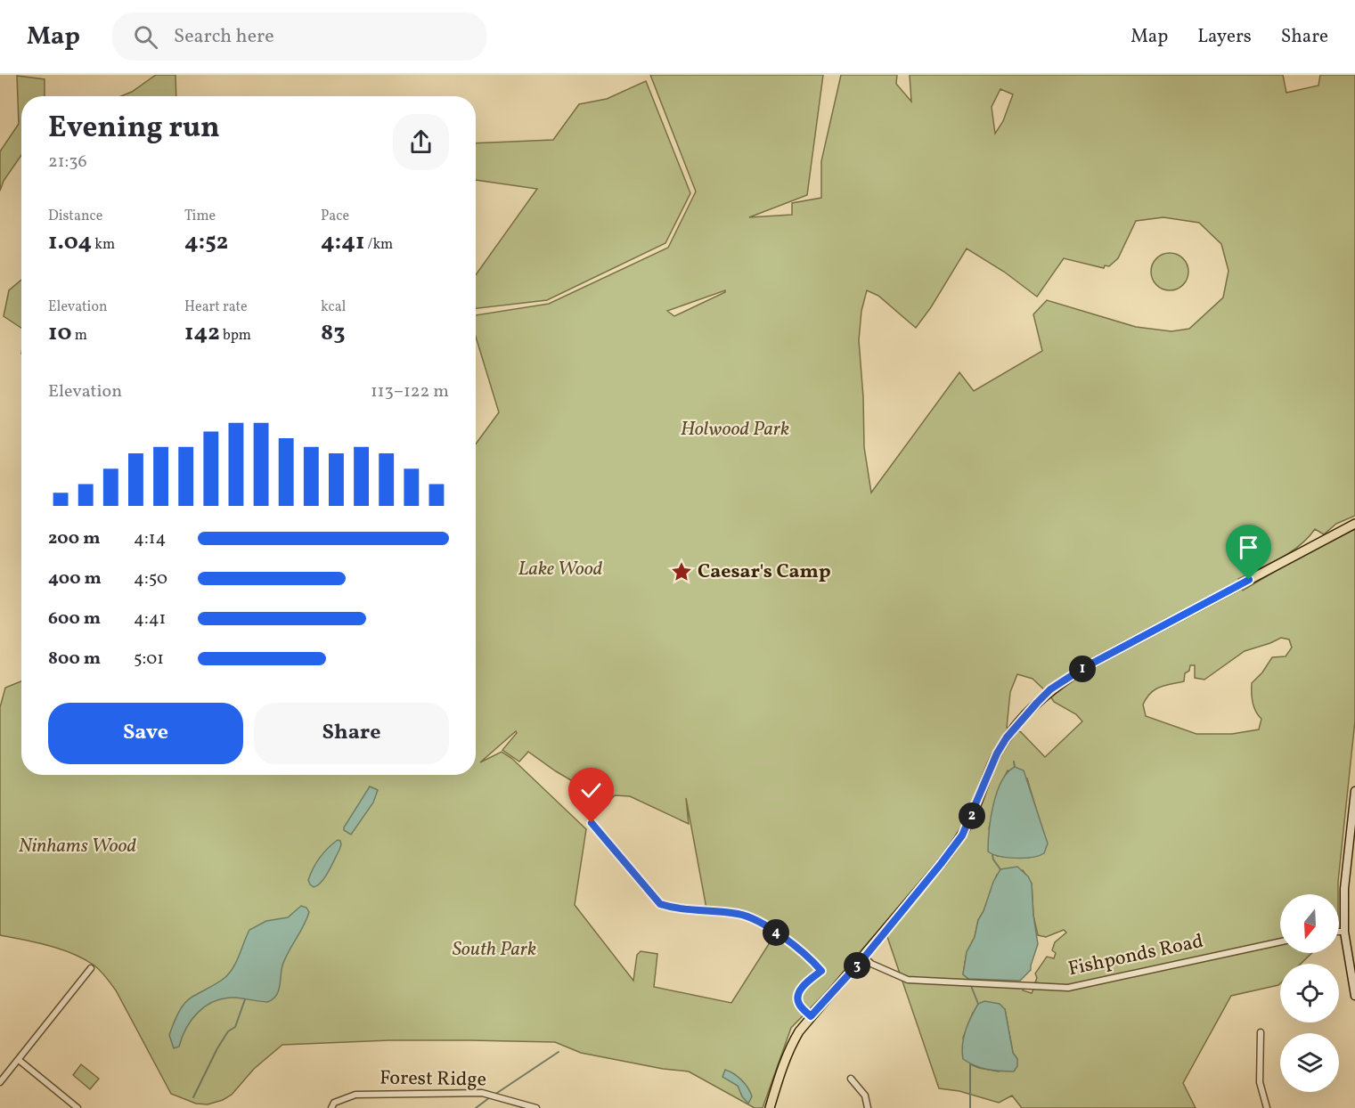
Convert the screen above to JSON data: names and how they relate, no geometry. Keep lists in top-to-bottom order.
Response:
{
  "streets": {
    "street": ["Fishponds Road", "Forest Ridge"]
  },
  "parks": [
    "Holwood Park",
    "Lake Wood",
    "Ninhams Wood",
    "South Park"
  ],
  "places": {
    "place": ["Caesar's Camp"]
  },
  "north": "bottom",
  "page": {
    "header": "Map",
    "search": "Search here",
    "nav": ["Map", "Layers", "Share"],
    "heading": ["Evening run", "21:36"],
    "stats": [
      ["Distance", "1.04 km"],
      ["Time", "4:52"],
      ["Pace", "4:41 /km"],
      ["Elevation", "10 m"],
      ["Heart rate", "142 bpm"],
      ["kcal", "83"]
    ],
    "chart": ["Elevation", "113–122 m"],
    "list": [
      {
        "name": "200 m",
        "note": "4:14"
      },
      {
        "name": "400 m",
        "note": "4:50"
      },
      {
        "name": "600 m",
        "note": "4:41"
      },
      {
        "name": "800 m",
        "note": "5:01"
      }
    ],
    "pins": [
      "1",
      "2",
      "4",
      "3"
    ],
    "buttons": ["Save", "Share"]
  }
}
